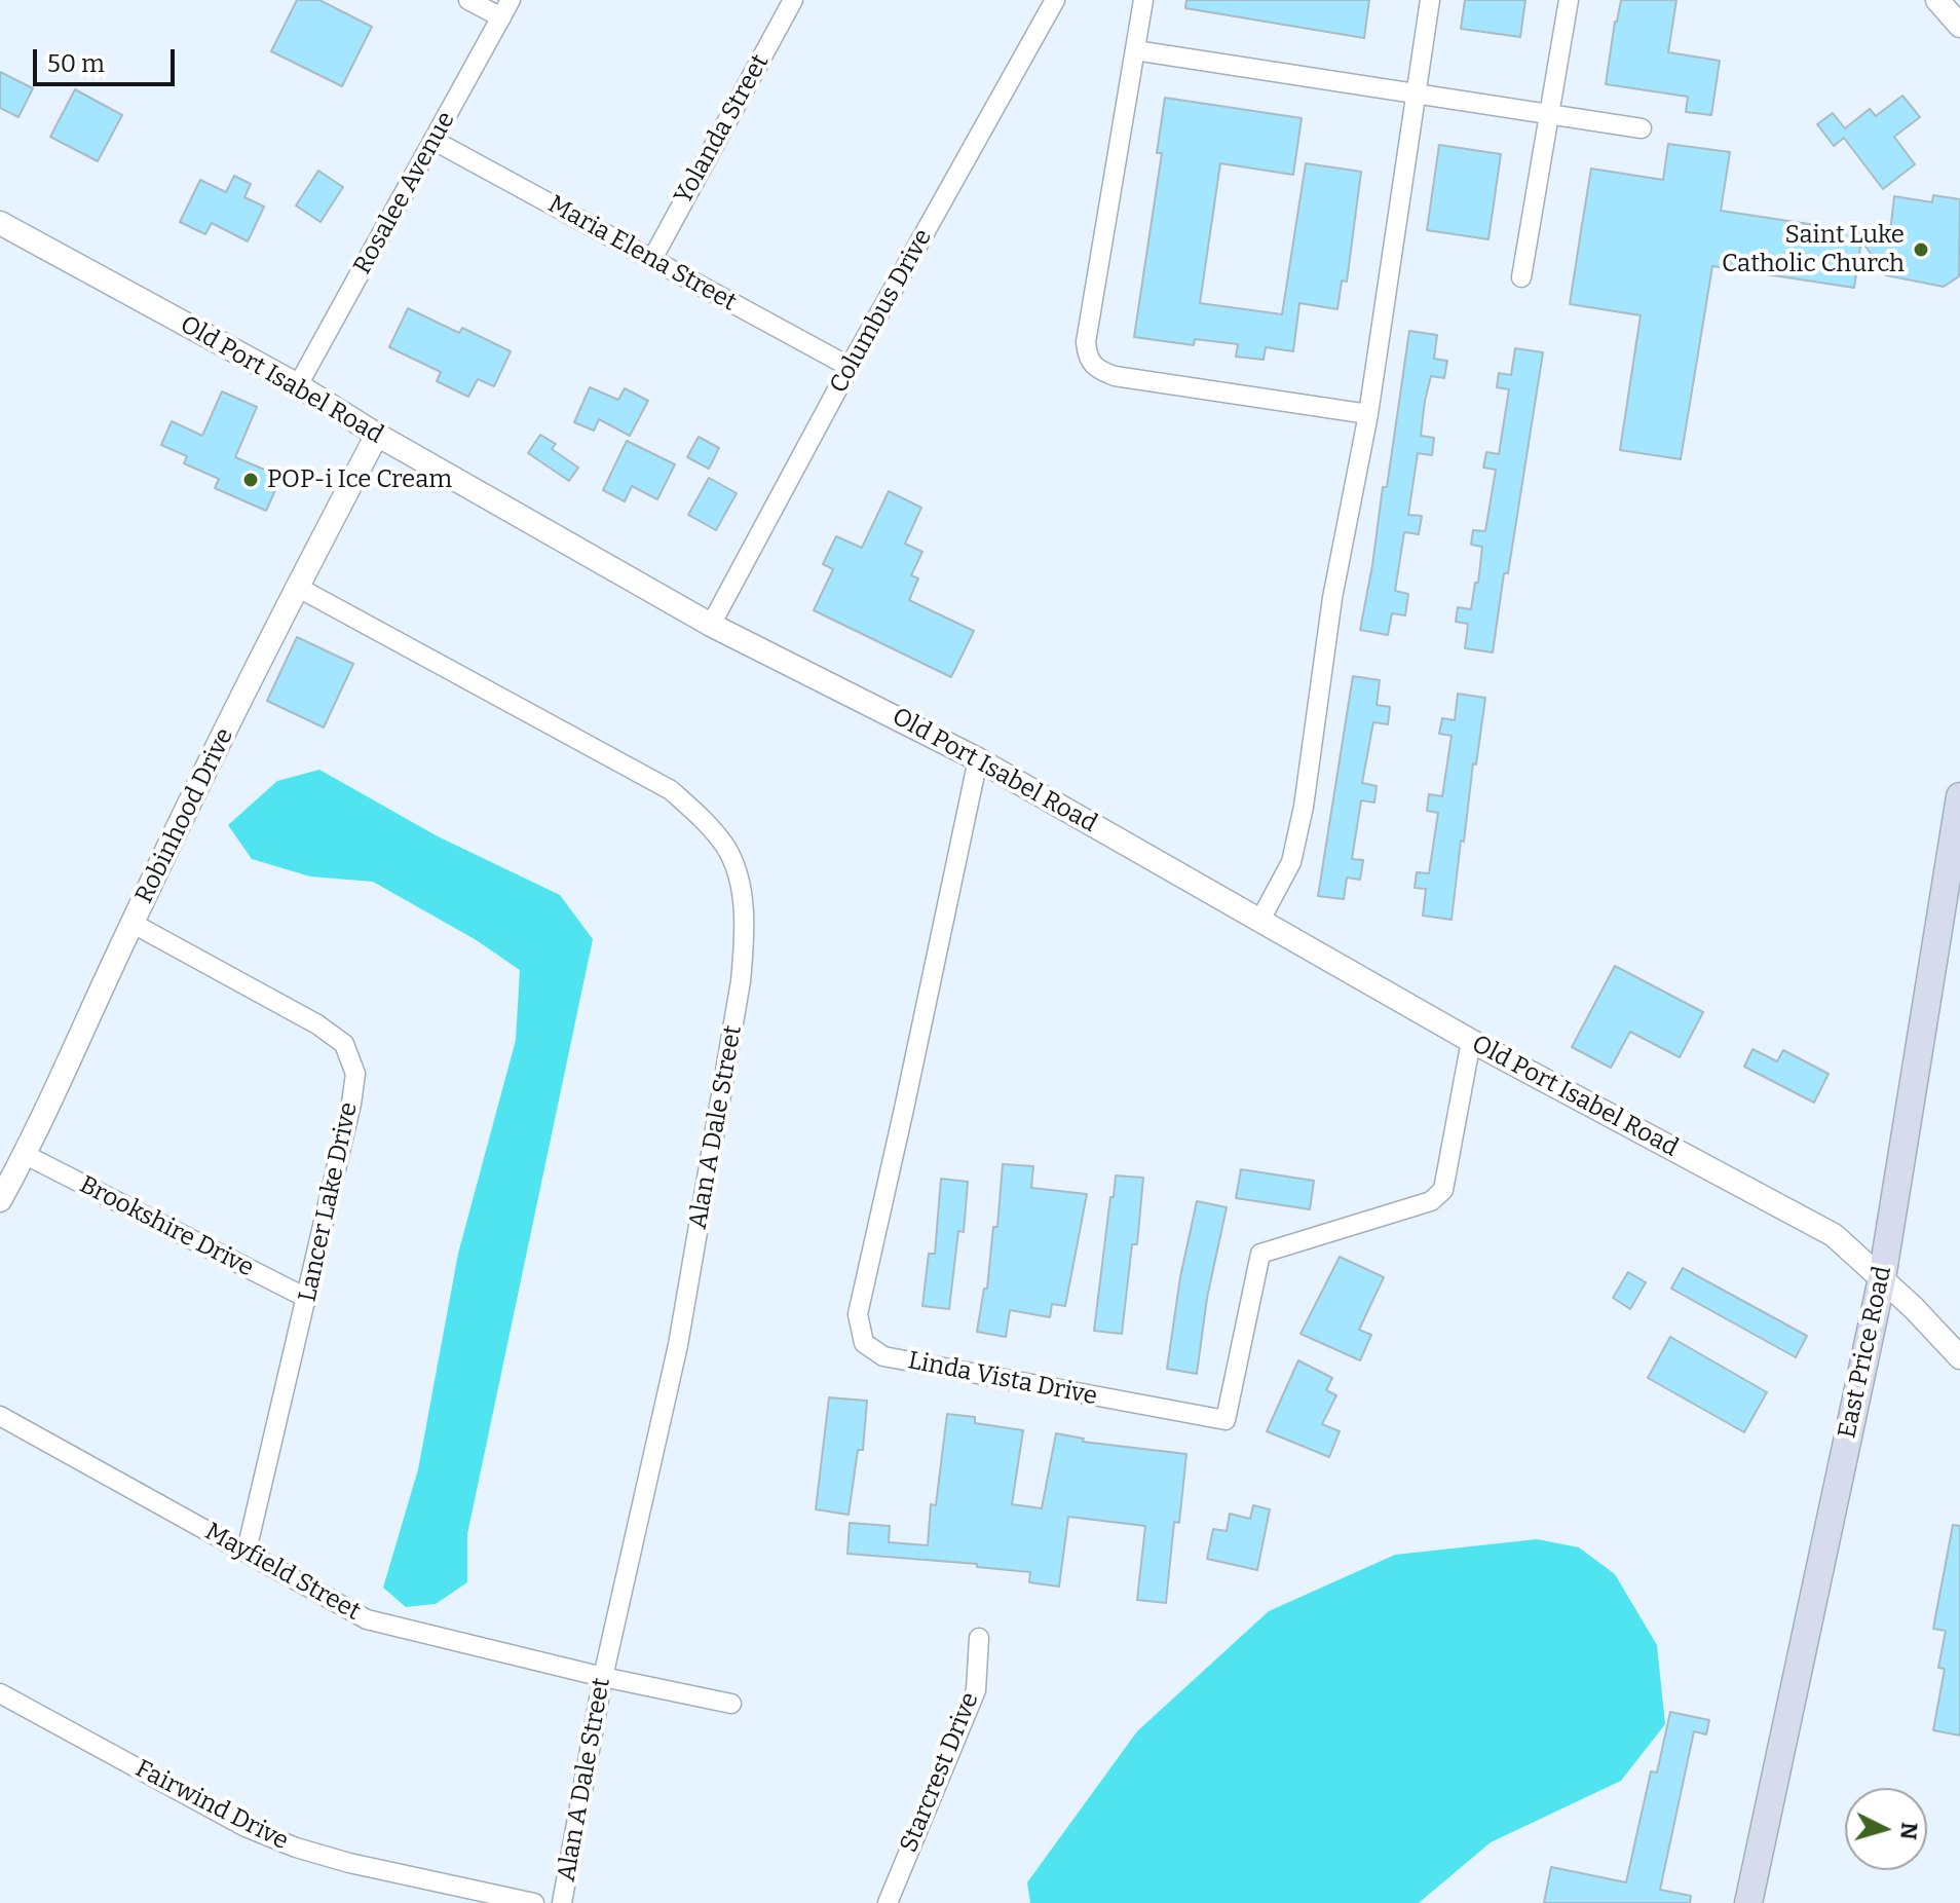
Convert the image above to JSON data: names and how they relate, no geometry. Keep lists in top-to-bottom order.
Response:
{
  "streets": {
    "main road": ["East Price Road"],
    "street": [
      "Yolanda Street",
      "Rosalee Avenue",
      "Maria Elena Street",
      "Columbus Drive",
      "Old Port Isabel Road",
      "Robinhood Drive",
      "Alan A Dale Street",
      "Lancer Lake Drive",
      "Brookshire Drive",
      "Linda Vista Drive",
      "Mayfield Street",
      "Starcrest Drive",
      "Fairwind Drive"
    ]
  },
  "crossings": [
    ["Yolanda Street", "Maria Elena Street"],
    ["Rosalee Avenue", "Maria Elena Street"],
    ["Rosalee Avenue", "Old Port Isabel Road"],
    ["Maria Elena Street", "Columbus Drive"],
    ["Columbus Drive", "Old Port Isabel Road"],
    ["Old Port Isabel Road", "Robinhood Drive"],
    ["Old Port Isabel Road", "East Price Road"],
    ["Old Port Isabel Road", "Linda Vista Drive"],
    ["Robinhood Drive", "Alan A Dale Street"],
    ["Robinhood Drive", "Lancer Lake Drive"],
    ["Robinhood Drive", "Brookshire Drive"],
    ["Alan A Dale Street", "Mayfield Street"],
    ["Lancer Lake Drive", "Brookshire Drive"],
    ["Lancer Lake Drive", "Mayfield Street"]
  ],
  "places": ["Saint Luke Catholic Church", "POP-i Ice Cream"],
  "scale_bar": "50 m",
  "north": "right"
}
